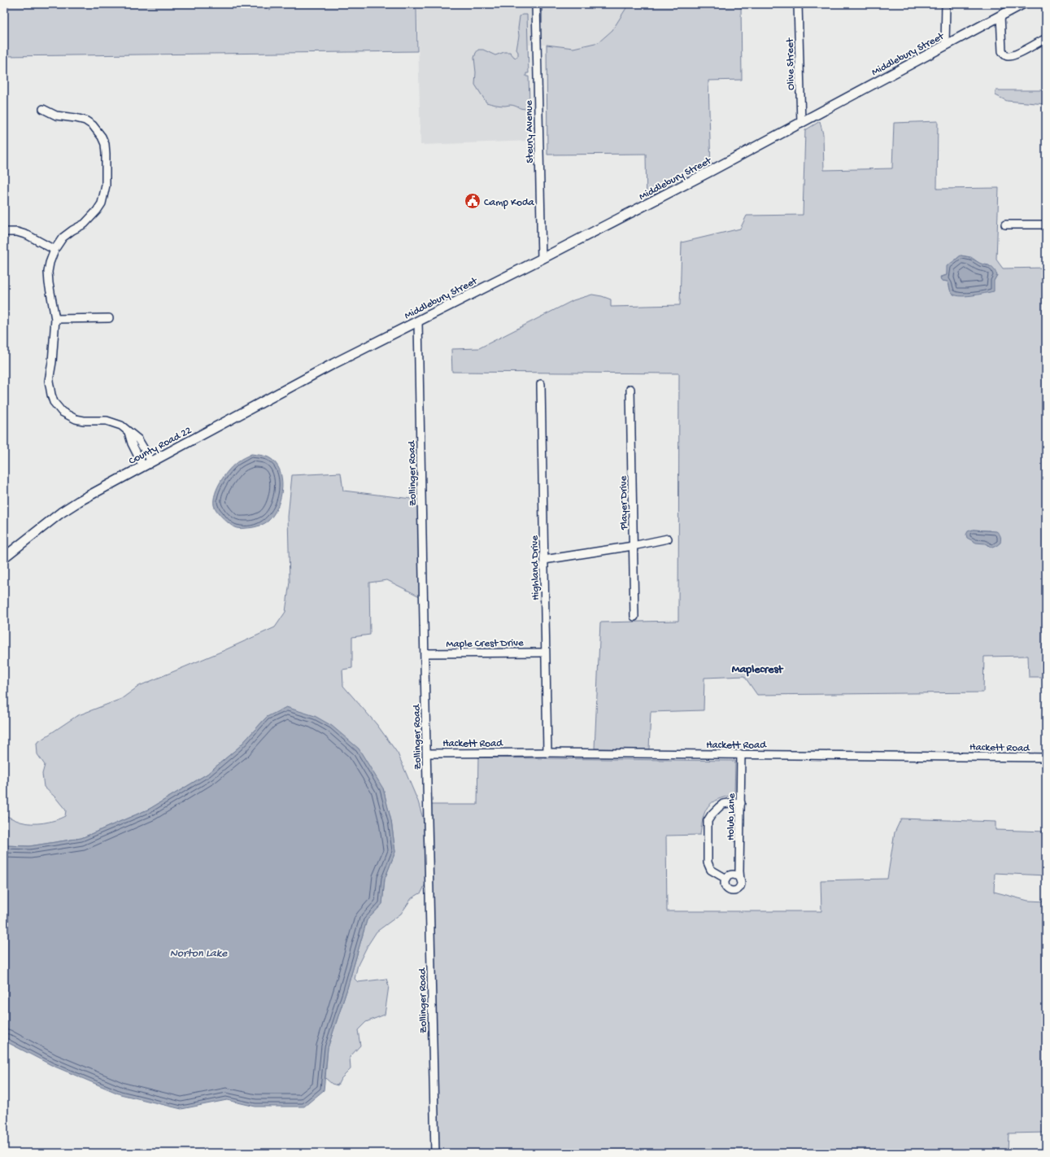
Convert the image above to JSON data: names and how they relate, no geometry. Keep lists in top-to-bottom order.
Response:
{
  "streets": {
    "main road": ["Middlebury Street", "County Road 22"],
    "street": [
      "Olive Street",
      "Steury Avenue",
      "Zollinger Road",
      "Player Drive",
      "Highland Drive",
      "Maple Crest Drive",
      "Hackett Road",
      "Holub Lane"
    ]
  },
  "crossings": [
    ["Middlebury Street", "Olive Street"],
    ["Middlebury Street", "Steury Avenue"],
    ["Middlebury Street", "County Road 22"],
    ["Middlebury Street", "Zollinger Road"],
    ["Zollinger Road", "Maple Crest Drive"],
    ["Zollinger Road", "Hackett Road"],
    ["Highland Drive", "Maple Crest Drive"],
    ["Highland Drive", "Hackett Road"],
    ["Hackett Road", "Holub Lane"]
  ],
  "districts": ["Maplecrest"],
  "water": ["Norton Lake"],
  "places": {
    "public building": ["Camp Koda"]
  }
}
